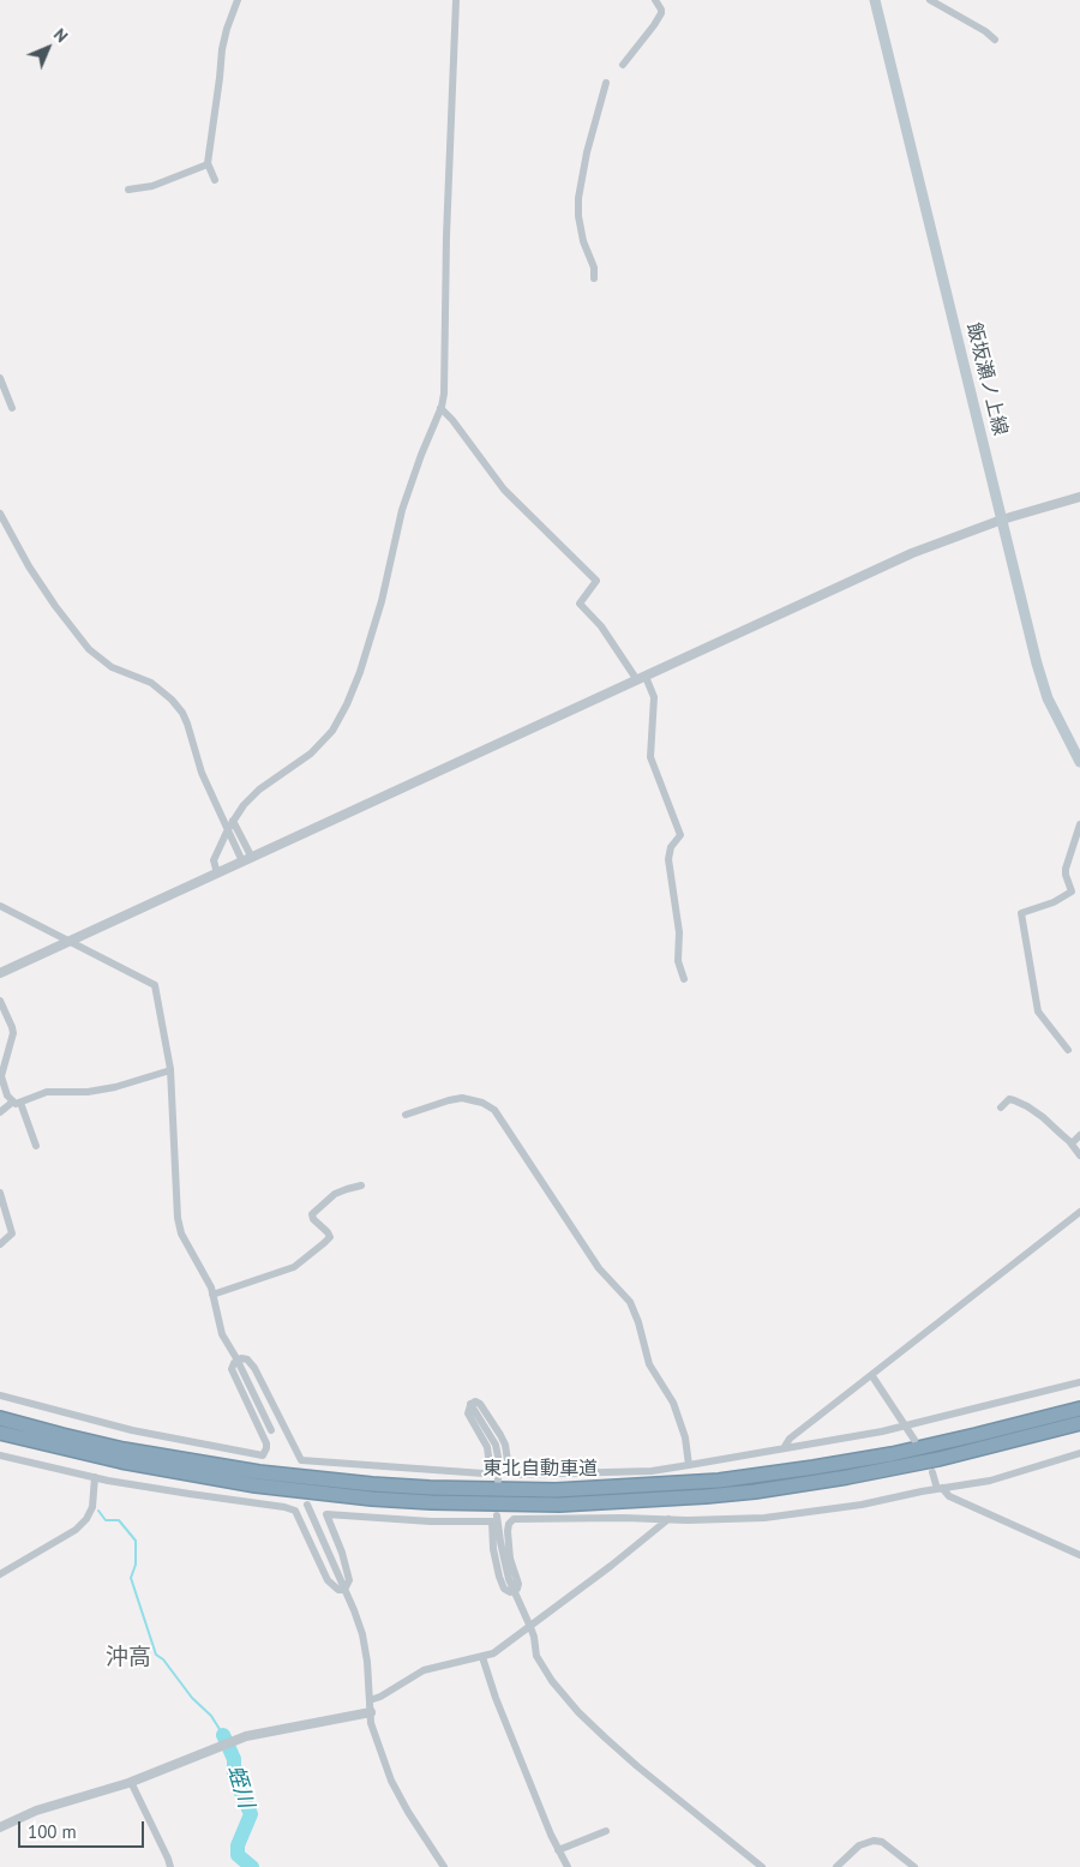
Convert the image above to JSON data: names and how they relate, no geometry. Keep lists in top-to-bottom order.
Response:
{
  "streets": {
    "highway": ["東北自動車道"],
    "main road": ["飯坂瀬ノ上線"]
  },
  "districts": ["沖高"],
  "water": ["蛭川"],
  "scale_bar": "100 m",
  "north": "top right"
}
